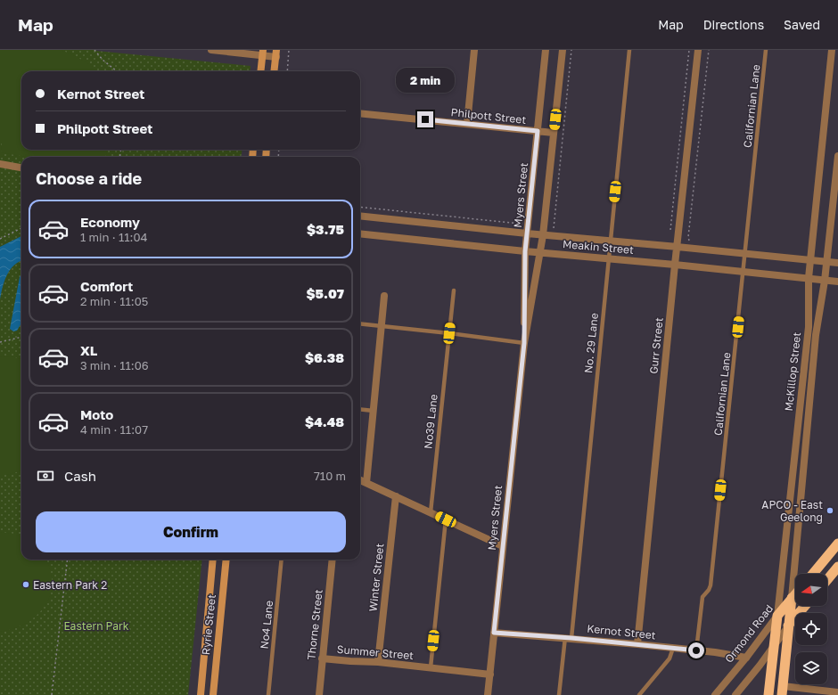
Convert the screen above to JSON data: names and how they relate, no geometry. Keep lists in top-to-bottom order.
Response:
{
  "streets": {
    "highway": ["McKillop Street", "Ormond Road"],
    "main road": ["Ryrie Street"],
    "street": [
      "Philpott Street",
      "Myers Street",
      "Meakin Street",
      "Gurr Street",
      "Winter Street",
      "Thorne Street",
      "Kernot Street",
      "Summer Street"
    ],
    "lane": [
      "Californian Lane",
      "No. 29 Lane",
      "No39 Lane",
      "No4 Lane"
    ]
  },
  "crossings": [
    ["Californian Lane", "Meakin Street"],
    ["Californian Lane", "Kernot Street"],
    ["Philpott Street", "Myers Street"],
    ["Myers Street", "Meakin Street"],
    ["Myers Street", "Kernot Street"],
    ["Myers Street", "Summer Street"],
    ["Meakin Street", "No. 29 Lane"],
    ["Meakin Street", "Gurr Street"],
    ["Meakin Street", "McKillop Street"],
    ["No. 29 Lane", "Kernot Street"],
    ["Gurr Street", "Kernot Street"],
    ["McKillop Street", "Ormond Road"],
    ["Winter Street", "Summer Street"],
    ["Thorne Street", "Summer Street"],
    ["Kernot Street", "Ormond Road"]
  ],
  "parks": ["Eastern Park"],
  "places": ["APCO - East Geelong", "Eastern Park 2"],
  "north": "left",
  "page": {
    "header": "Map",
    "nav": ["Map", "Directions", "Saved"],
    "bubble": "2 min",
    "banner": ["Kernot Street", "Philpott Street"],
    "heading": "Choose a ride",
    "list": [
      {
        "name": "Economy",
        "note": "1 min · 11:04",
        "value": "$3.75"
      },
      {
        "name": "Comfort",
        "note": "2 min · 11:05",
        "value": "$5.07"
      },
      {
        "name": "XL",
        "note": "3 min · 11:06",
        "value": "$6.38"
      },
      {
        "name": "Moto",
        "note": "4 min · 11:07",
        "value": "$4.48"
      }
    ],
    "pay": ["Cash", "710 m"],
    "buttons": "Confirm"
  }
}
